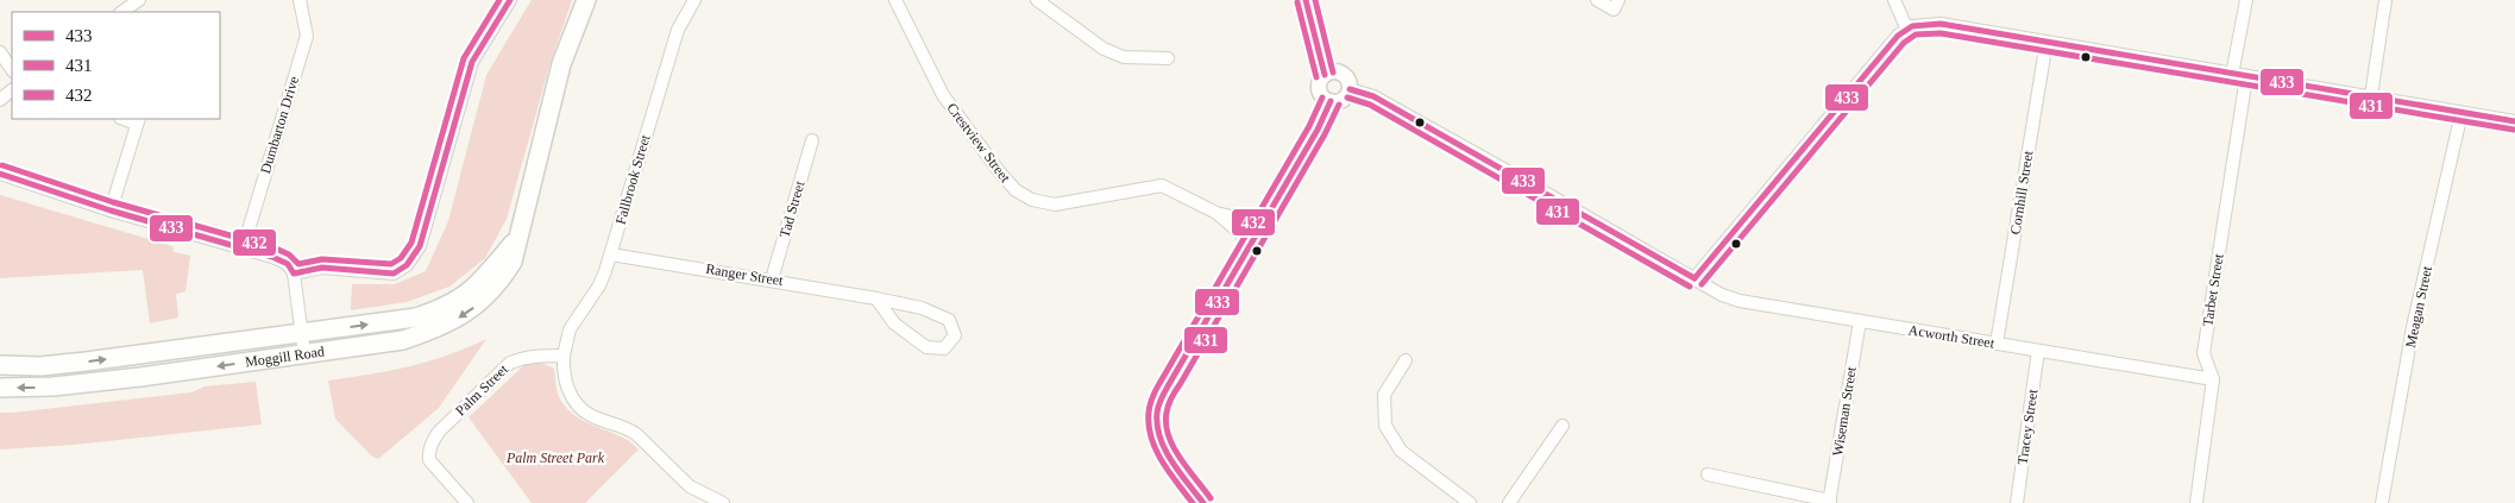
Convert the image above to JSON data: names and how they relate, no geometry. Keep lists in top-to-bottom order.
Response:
{
  "streets": {
    "main road": ["Moggill Road"],
    "street": [
      "Dumbarton Drive",
      "Crestview Street",
      "Fallbrook Street",
      "Cornhill Street",
      "Tad Street",
      "Ranger Street",
      "Tarbet Street",
      "Meagan Street",
      "Acworth Street",
      "Palm Street",
      "Wiseman Street",
      "Tracey Street"
    ]
  },
  "crossings": [
    ["Fallbrook Street", "Ranger Street"],
    ["Fallbrook Street", "Palm Street"],
    ["Cornhill Street", "Acworth Street"],
    ["Tad Street", "Ranger Street"],
    ["Tarbet Street", "Acworth Street"],
    ["Acworth Street", "Wiseman Street"],
    ["Acworth Street", "Tracey Street"]
  ],
  "parks": ["Palm Street Park"],
  "lines": ["transit line 433", "transit line 432", "transit line 431"],
  "legend": ["433", "431", "432"]
}
